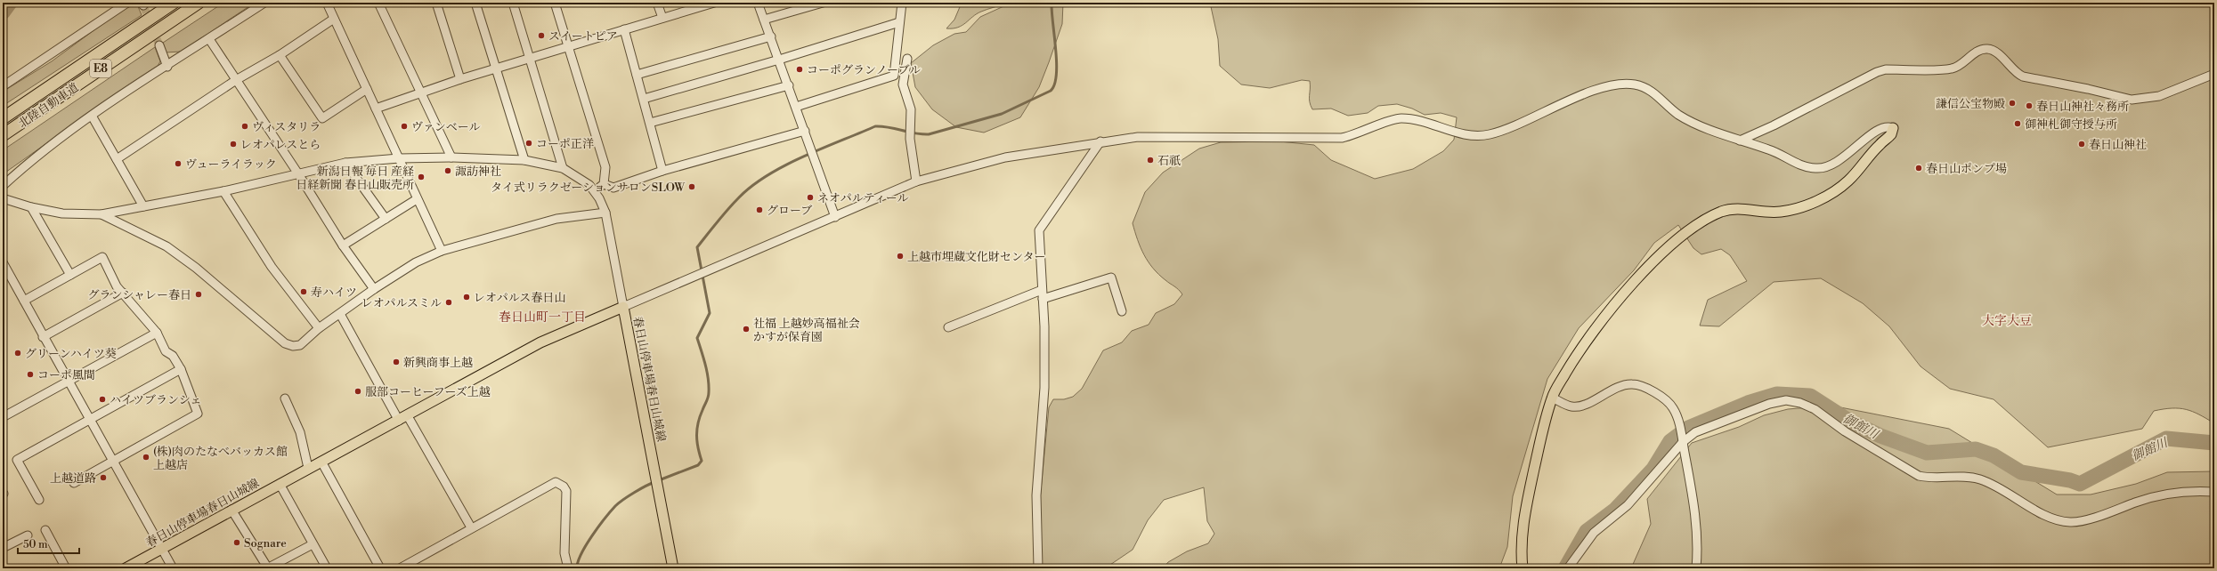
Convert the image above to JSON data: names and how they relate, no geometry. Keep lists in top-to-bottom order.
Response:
{
  "streets": {
    "highway": ["E8", "北陸自動車道"],
    "main road": ["春日山停車場春日山城線"]
  },
  "districts": ["春日山町一丁目", "大字大豆"],
  "water": ["御館川"],
  "places": [
    "スイートピア",
    "コーポグランノーブル",
    "謙信公宝物殿",
    "春日山神社々務所",
    "御神札御守授与所",
    "ヴィスタリラ",
    "ヴァンベール",
    "コーポ正洋",
    "レオパレスとら",
    "春日山神社",
    "石祇",
    "ヴューライラック",
    "春日山ポンプ場",
    "諏訪神社",
    "新潟日報 毎日 産経 日経新聞 春日山販売所",
    "タイ式リラクゼーションサロンSLOW",
    "ネオパルティール",
    "グローブ",
    "上越市埋蔵文化財センター",
    "寿ハイツ",
    "グランシャレー春日",
    "レオパルス春日山",
    "レオパルスミル",
    "社福 上越妙高福祉会 かすが保育園",
    "グリーンハイツ葵",
    "新興商事上越",
    "コーポ風間",
    "服部コーヒーフーズ上越",
    "ハイツブランシェ",
    "(株)肉のたなべバッカス館 上越店",
    "上越道路",
    "Sognare"
  ],
  "scale_bar": "50 m"
}
